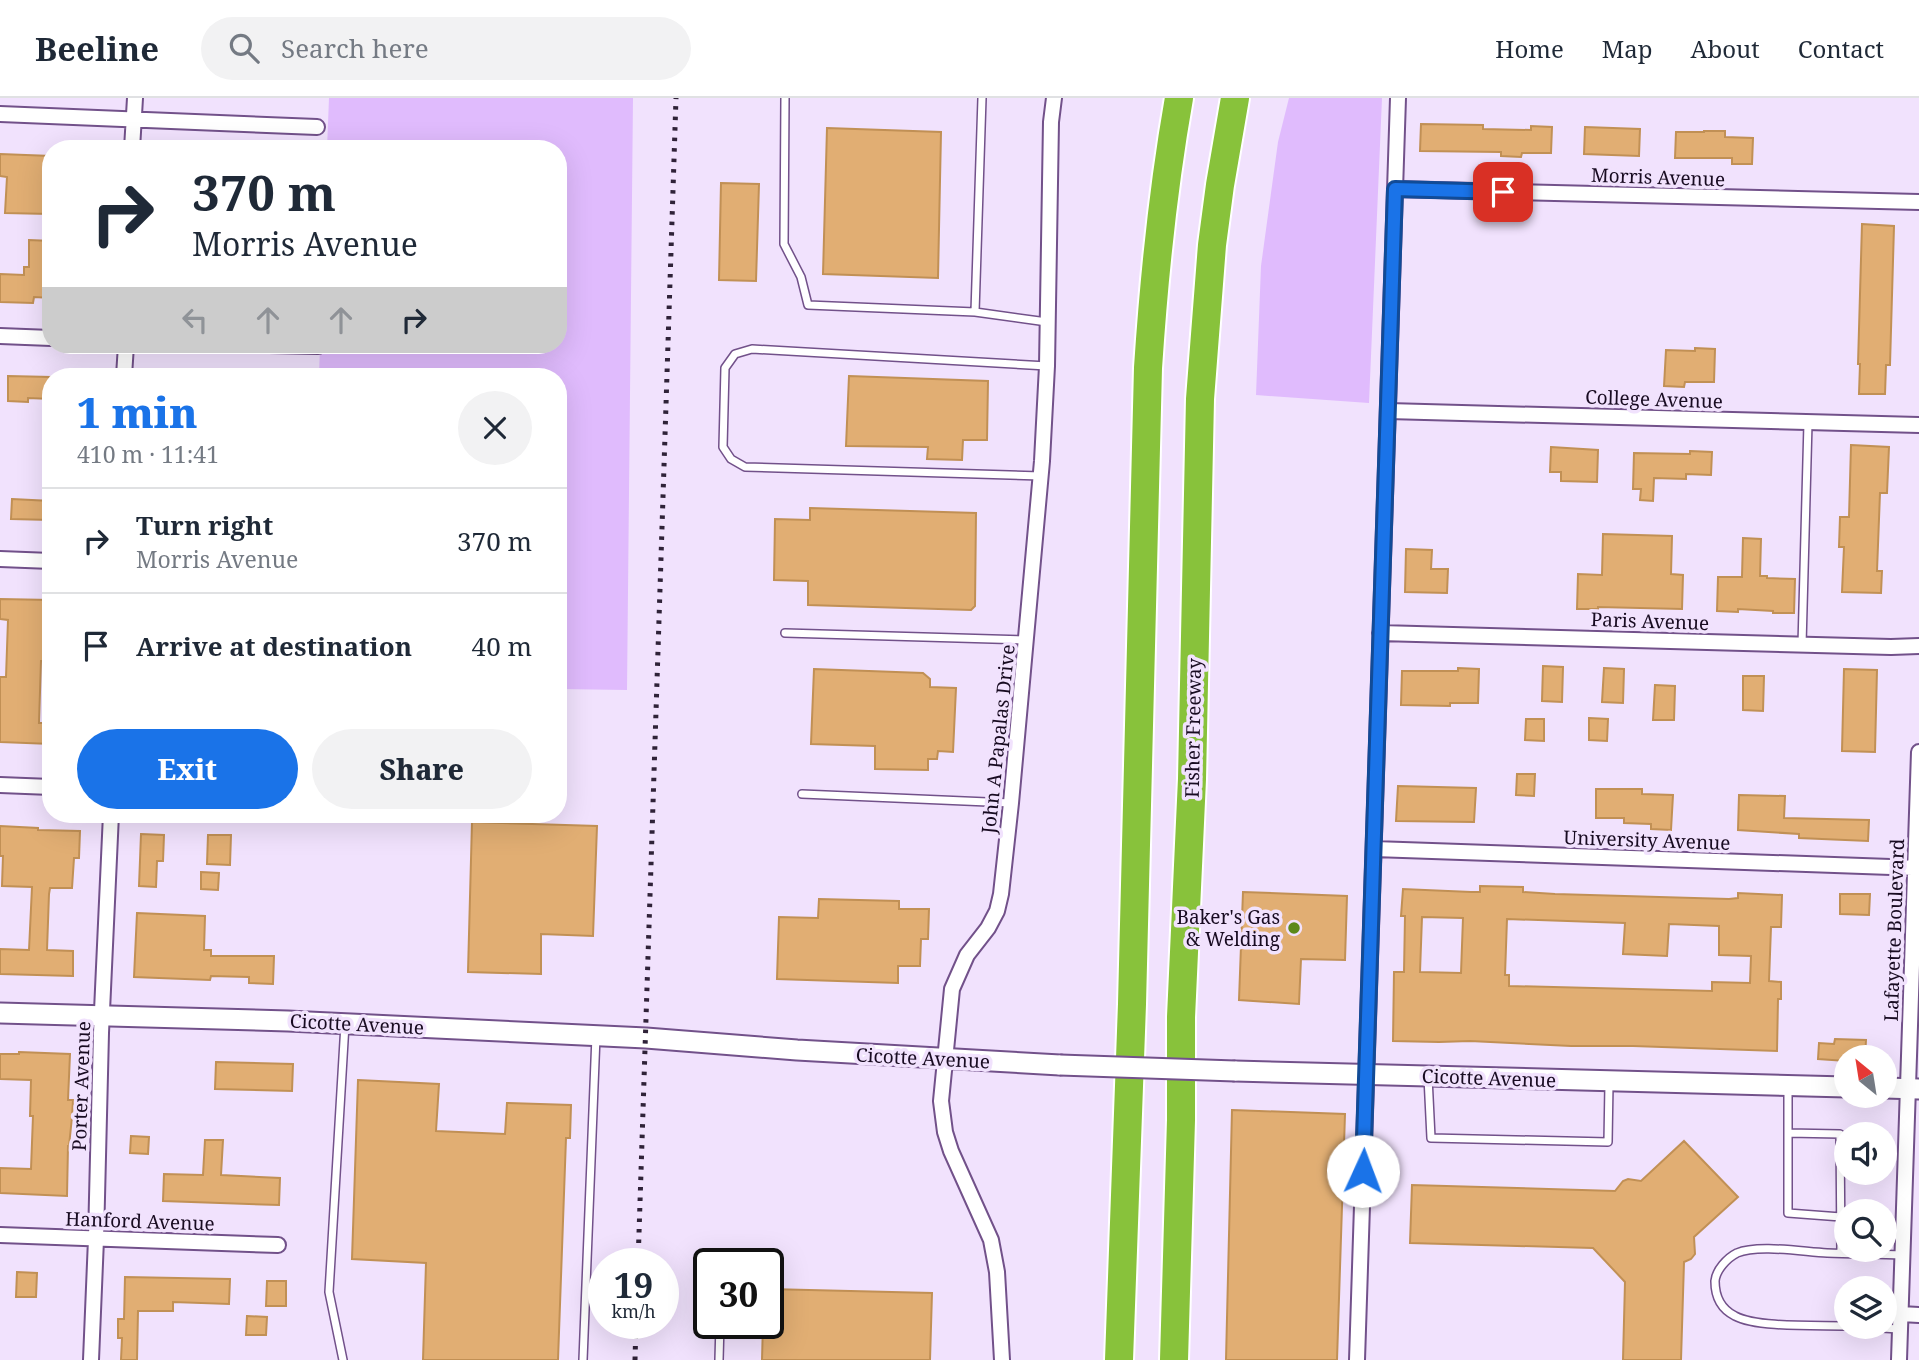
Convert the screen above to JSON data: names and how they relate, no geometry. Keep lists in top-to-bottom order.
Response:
{
  "streets": {
    "highway": ["Fisher Freeway"],
    "street": [
      "Morris Avenue",
      "College Avenue",
      "Paris Avenue",
      "John A Papalas Drive",
      "University Avenue",
      "Lafayette Boulevard",
      "Cicotte Avenue",
      "Porter Avenue",
      "Hanford Avenue"
    ]
  },
  "crossings": [
    ["John A Papalas Drive", "Cicotte Avenue"],
    ["University Avenue", "Lafayette Boulevard"],
    ["Cicotte Avenue", "Porter Avenue"],
    ["Porter Avenue", "Hanford Avenue"]
  ],
  "places": ["Baker's Gas & Welding"],
  "north": "top left",
  "page": {
    "header": "Beeline",
    "search": "Search here",
    "nav": [
      "Home",
      "Map",
      "About",
      "Contact"
    ],
    "turn": ["370 m", "Morris Avenue"],
    "heading": ["1 min", "410 m · 11:41"],
    "list": [
      {
        "name": "Turn right",
        "note": "Morris Avenue",
        "value": "370 m"
      },
      {
        "name": "Arrive at destination",
        "value": "40 m"
      }
    ],
    "buttons": ["Exit", "Share"],
    "speed": "19 km/h",
    "limit": "30"
  }
}
